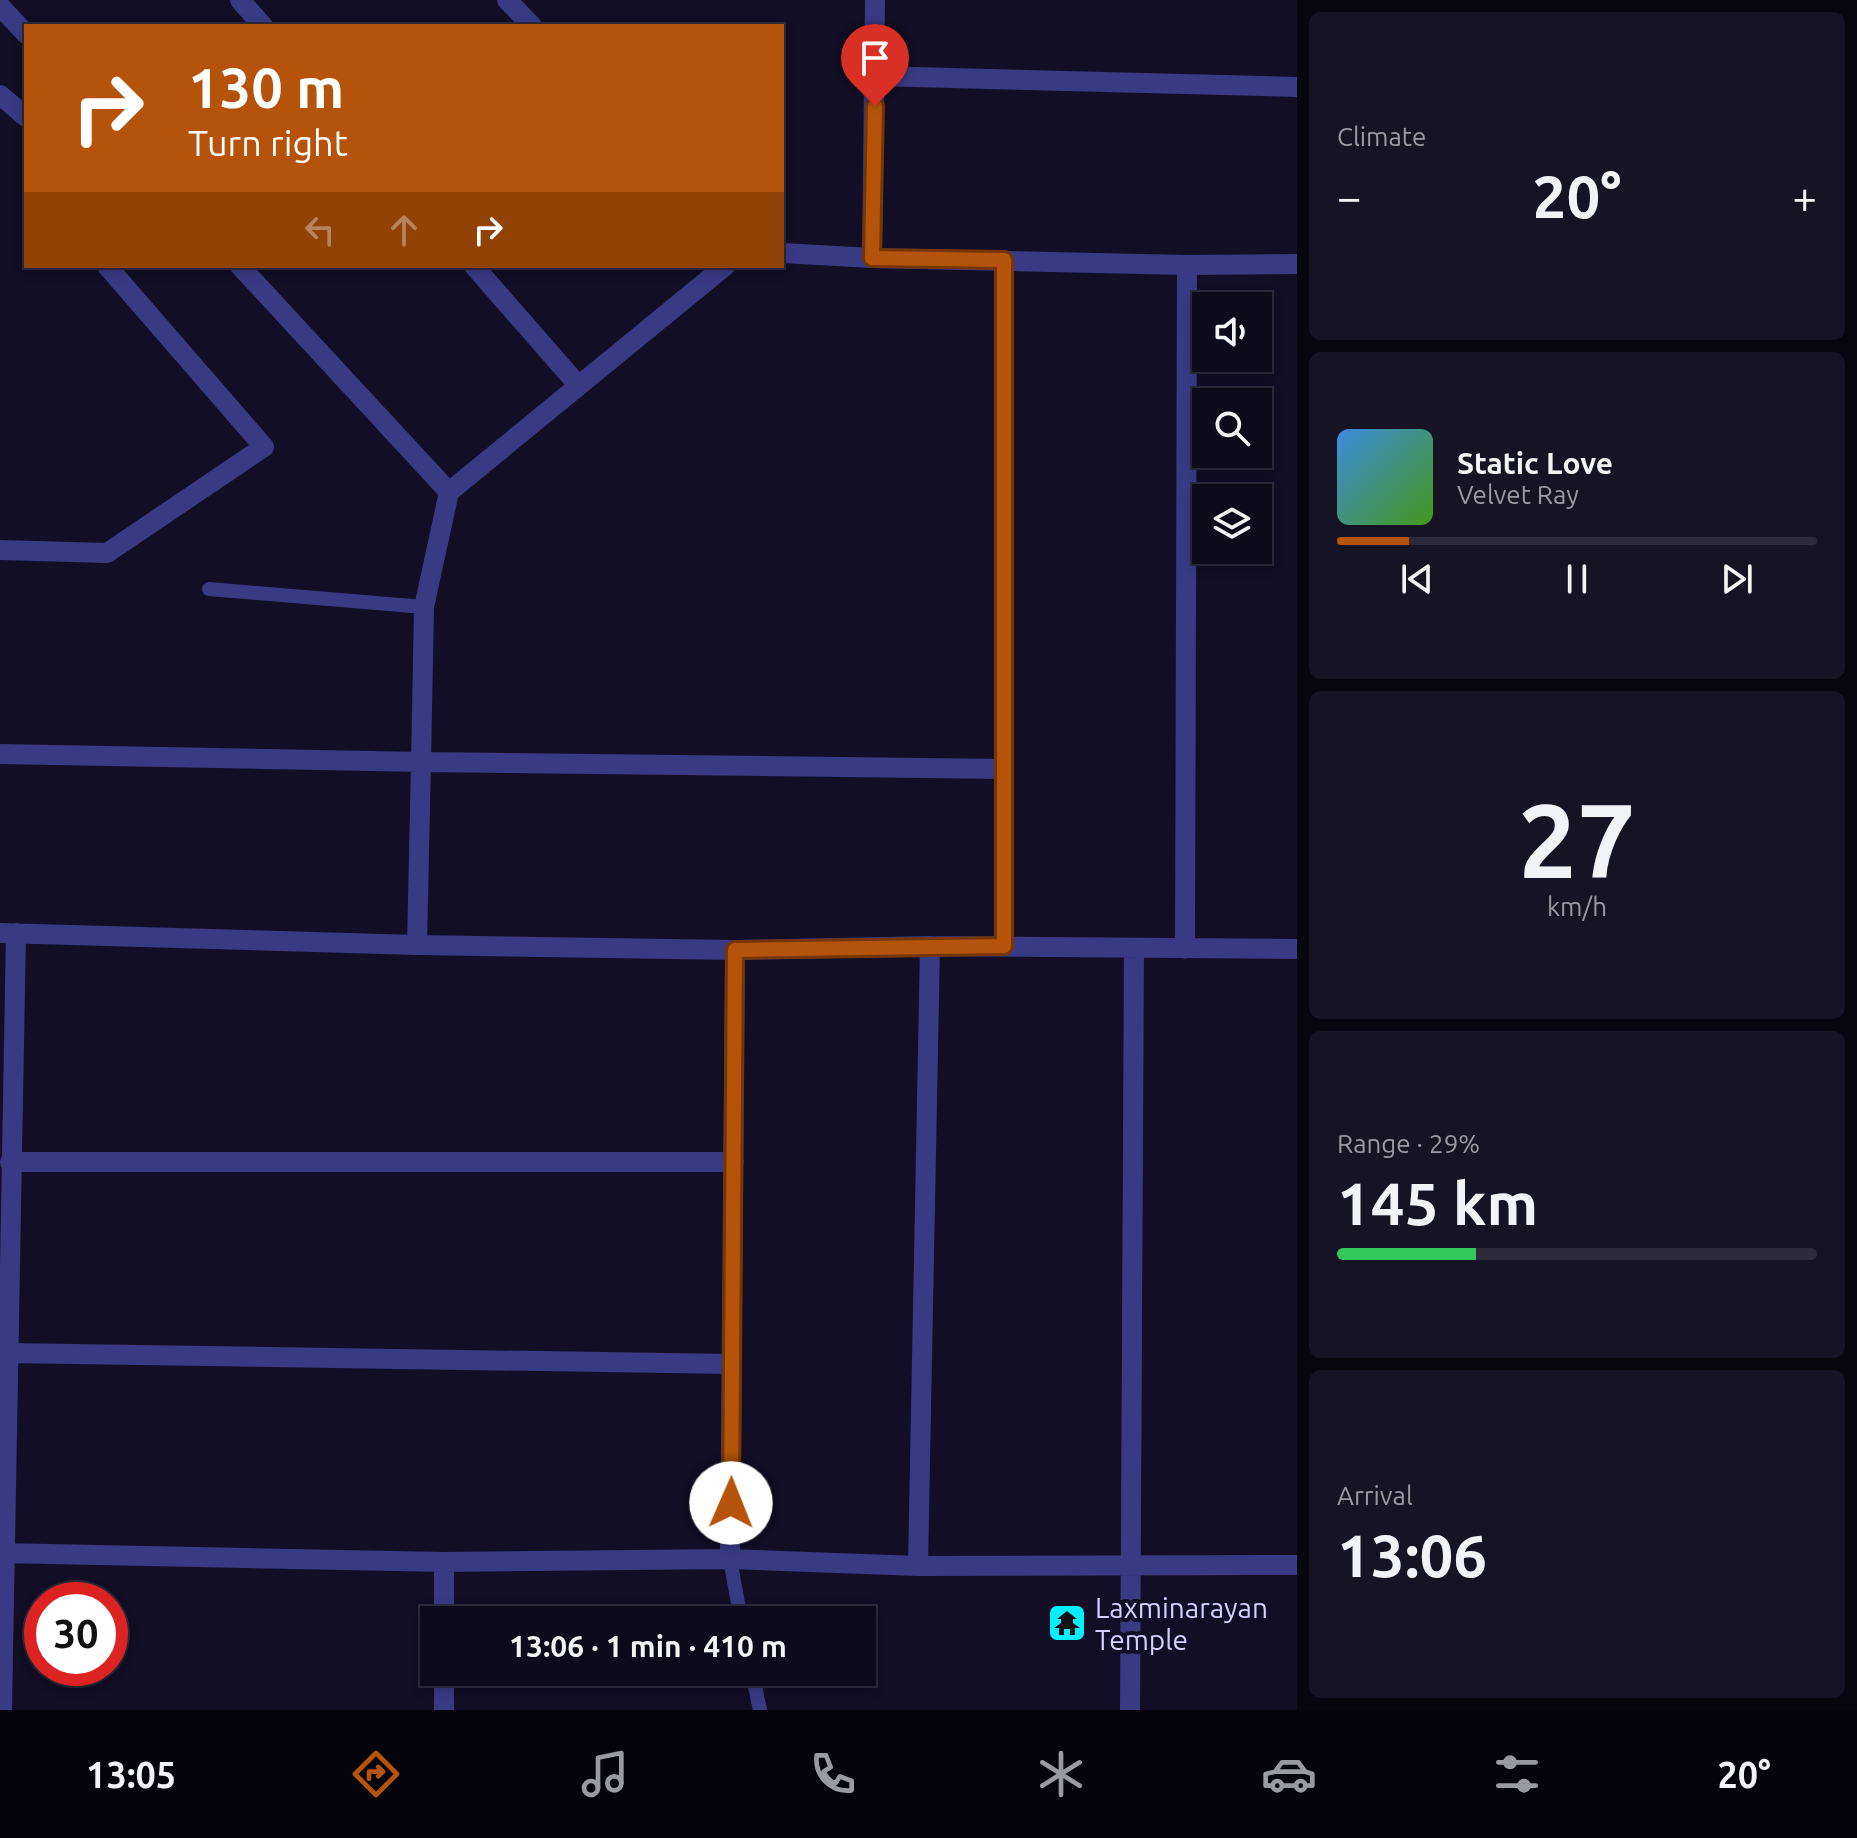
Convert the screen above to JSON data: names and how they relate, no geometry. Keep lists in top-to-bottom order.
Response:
{
  "places": {
    "temple": ["Laxminarayan Temple"]
  },
  "page": {
    "tile": [
      "Climate",
      ["27", "km/h"],
      ["Range · 29%", "145 km"],
      ["Arrival", "13:06"]
    ],
    "turn": ["130 m", "Turn right"],
    "heat": ["−", "20°", "+"],
    "song": ["Static Love", "Velvet Ray"],
    "limit": "30",
    "trip": "13:06 · 1 min · 410 m",
    "tabs": ["13:05", "20°"]
  }
}
